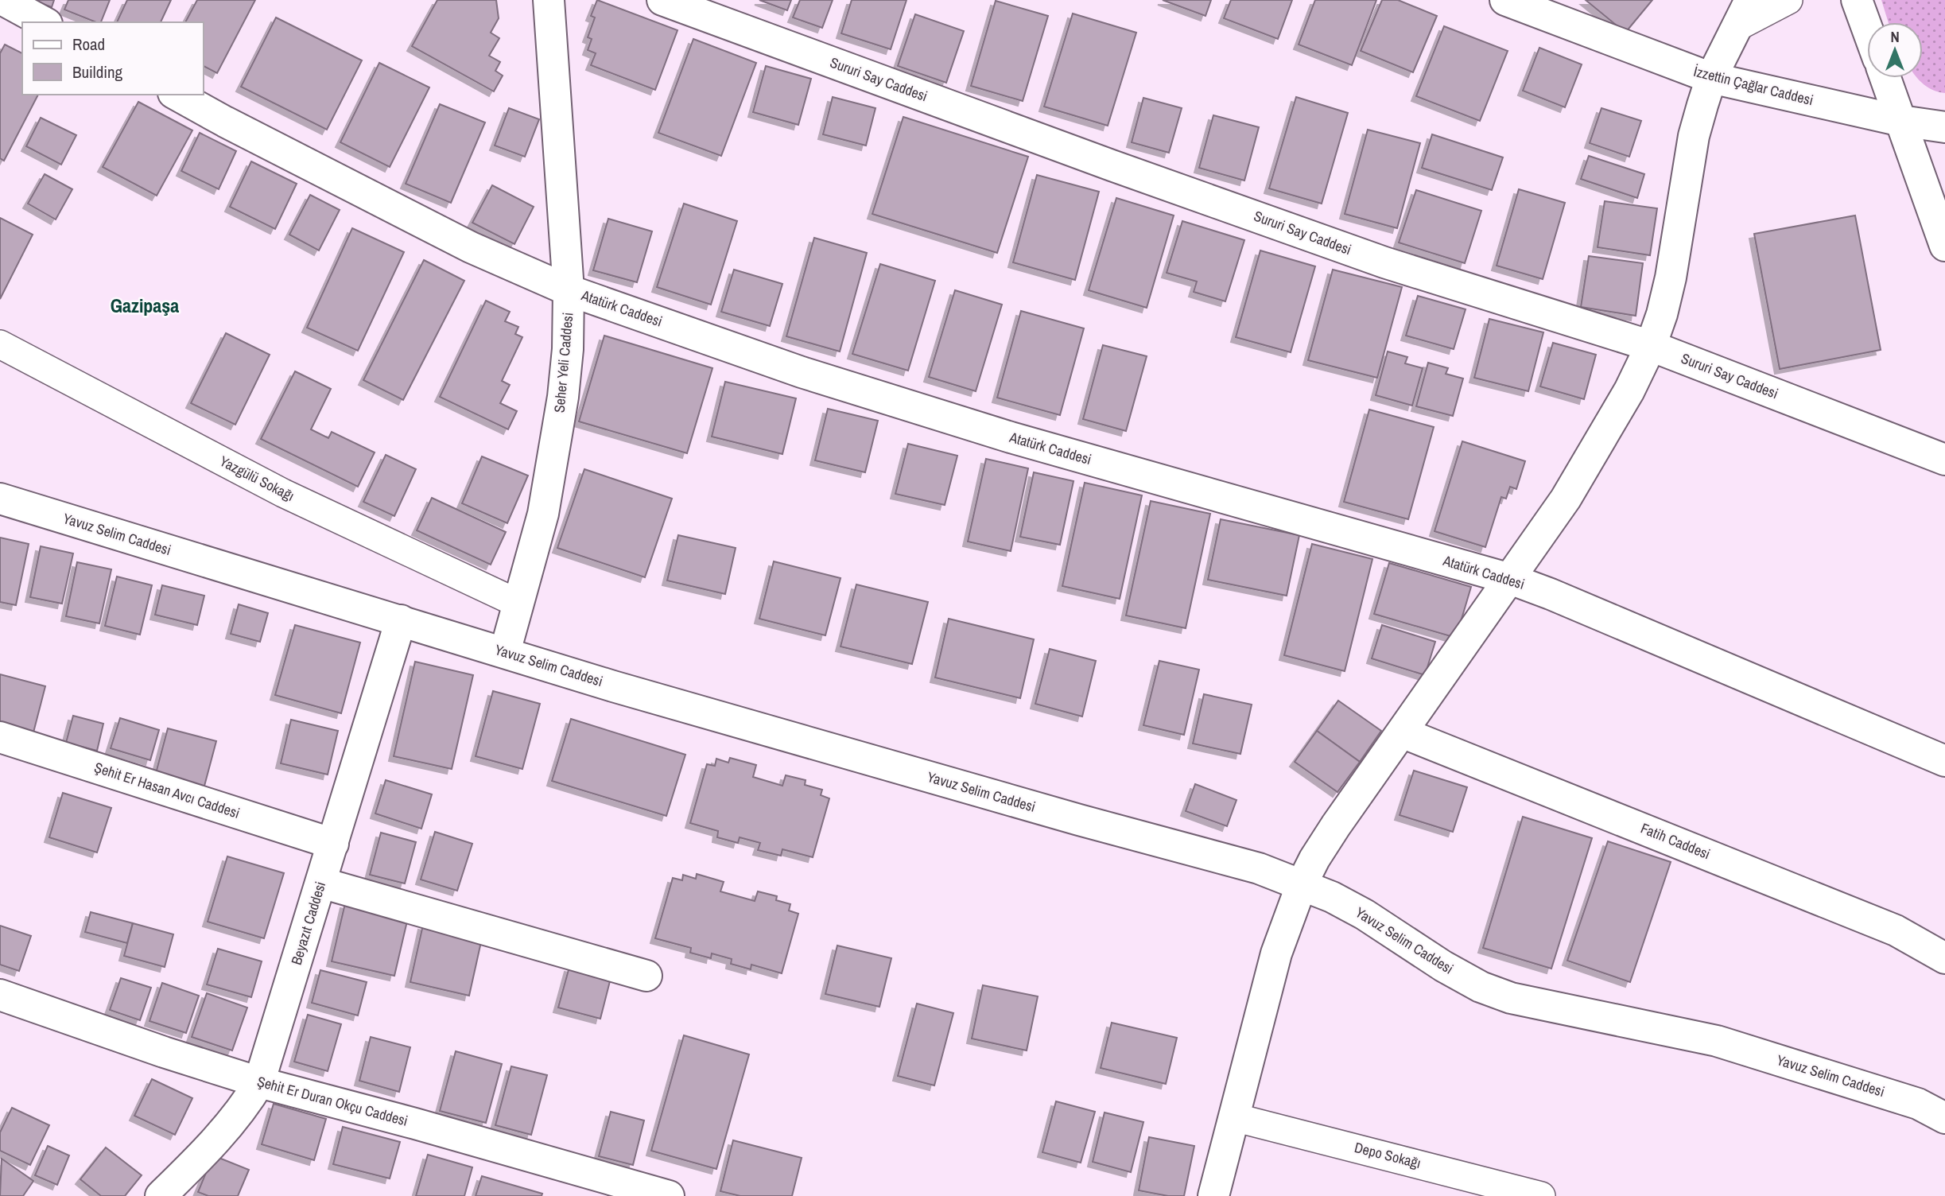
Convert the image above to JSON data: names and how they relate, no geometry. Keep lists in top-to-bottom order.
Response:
{
  "streets": {
    "street": [
      "Sururi Say Caddesi",
      "İzzettin Çağlar Caddesi",
      "Atatürk Caddesi",
      "Seher Yeli Caddesi",
      "Yazgülü Sokağı",
      "Yavuz Selim Caddesi",
      "Şehit Er Hasan Avcı Caddesi",
      "Fatih Caddesi",
      "Beyazıt Caddesi",
      "Şehit Er Duran Okçu Caddesi",
      "Depo Sokağı"
    ]
  },
  "crossings": [
    ["Atatürk Caddesi", "Seher Yeli Caddesi"],
    ["Seher Yeli Caddesi", "Yazgülü Sokağı"],
    ["Seher Yeli Caddesi", "Yavuz Selim Caddesi"],
    ["Yavuz Selim Caddesi", "Beyazıt Caddesi"],
    ["Şehit Er Hasan Avcı Caddesi", "Beyazıt Caddesi"],
    ["Beyazıt Caddesi", "Şehit Er Duran Okçu Caddesi"]
  ],
  "districts": ["Gazipaşa"],
  "legend": ["Road", "Building"],
  "north": "top"
}
